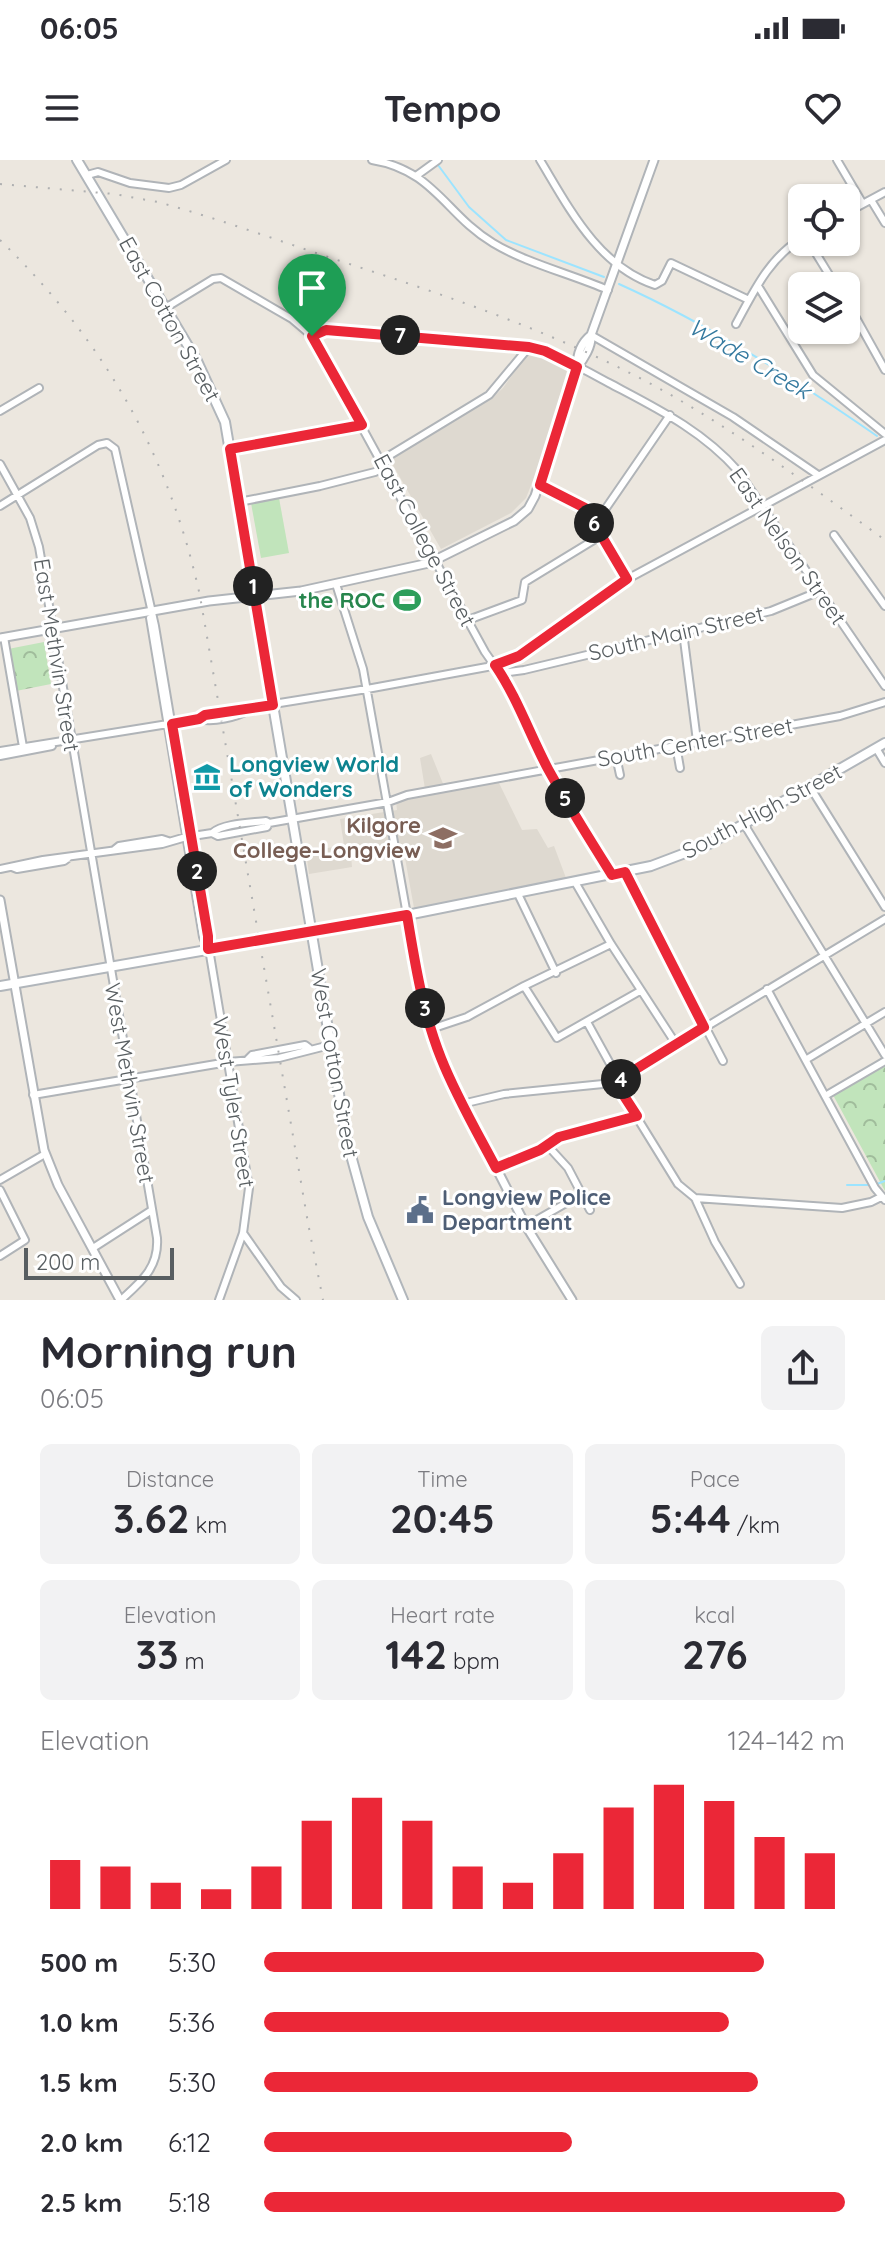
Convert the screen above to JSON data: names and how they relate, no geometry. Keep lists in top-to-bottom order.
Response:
{
  "streets": {
    "main road": ["East Cotton Street", "South High Street", "West Cotton Street"],
    "street": [
      "East College Street",
      "East Nelson Street",
      "South Main Street",
      "East Methvin Street",
      "South Center Street",
      "West Methvin Street",
      "West Tyler Street"
    ]
  },
  "crossings": [
    ["East Cotton Street", "East College Street"],
    ["East Cotton Street", "South Center Street"],
    ["East Cotton Street", "West Cotton Street"],
    ["East College Street", "East Nelson Street"],
    ["East College Street", "South Main Street"],
    ["East College Street", "South Center Street"],
    ["East College Street", "South High Street"],
    ["East Nelson Street", "South Main Street"],
    ["East Methvin Street", "South Center Street"],
    ["East Methvin Street", "West Methvin Street"],
    ["East Methvin Street", "West Tyler Street"],
    ["South Center Street", "West Cotton Street"],
    ["South Center Street", "West Methvin Street"],
    ["South Center Street", "West Tyler Street"],
    ["South High Street", "West Cotton Street"],
    ["South High Street", "West Methvin Street"],
    ["South High Street", "West Tyler Street"]
  ],
  "water": ["Wade Creek"],
  "places": {
    "sports": ["the ROC"],
    "museum": ["Longview World of Wonders"],
    "school or university": ["Kilgore College-Longview"],
    "public building": ["Longview Police Department"]
  },
  "scale_bar": "200 m",
  "page": {
    "status": "06:05",
    "header": "Tempo",
    "pins": [
      "7",
      "6",
      "1",
      "5",
      "2",
      "3",
      "4"
    ],
    "scale": "200 m",
    "heading": ["Morning run", "06:05"],
    "stats": [
      ["Distance", "3.62 km"],
      ["Time", "20:45"],
      ["Pace", "5:44 /km"],
      ["Elevation", "33 m"],
      ["Heart rate", "142 bpm"],
      ["kcal", "276"]
    ],
    "chart": ["Elevation", "124–142 m"],
    "list": [
      {
        "name": "500 m",
        "note": "5:30"
      },
      {
        "name": "1.0 km",
        "note": "5:36"
      },
      {
        "name": "1.5 km",
        "note": "5:30"
      },
      {
        "name": "2.0 km",
        "note": "6:12"
      },
      {
        "name": "2.5 km",
        "note": "5:18"
      }
    ]
  }
}
